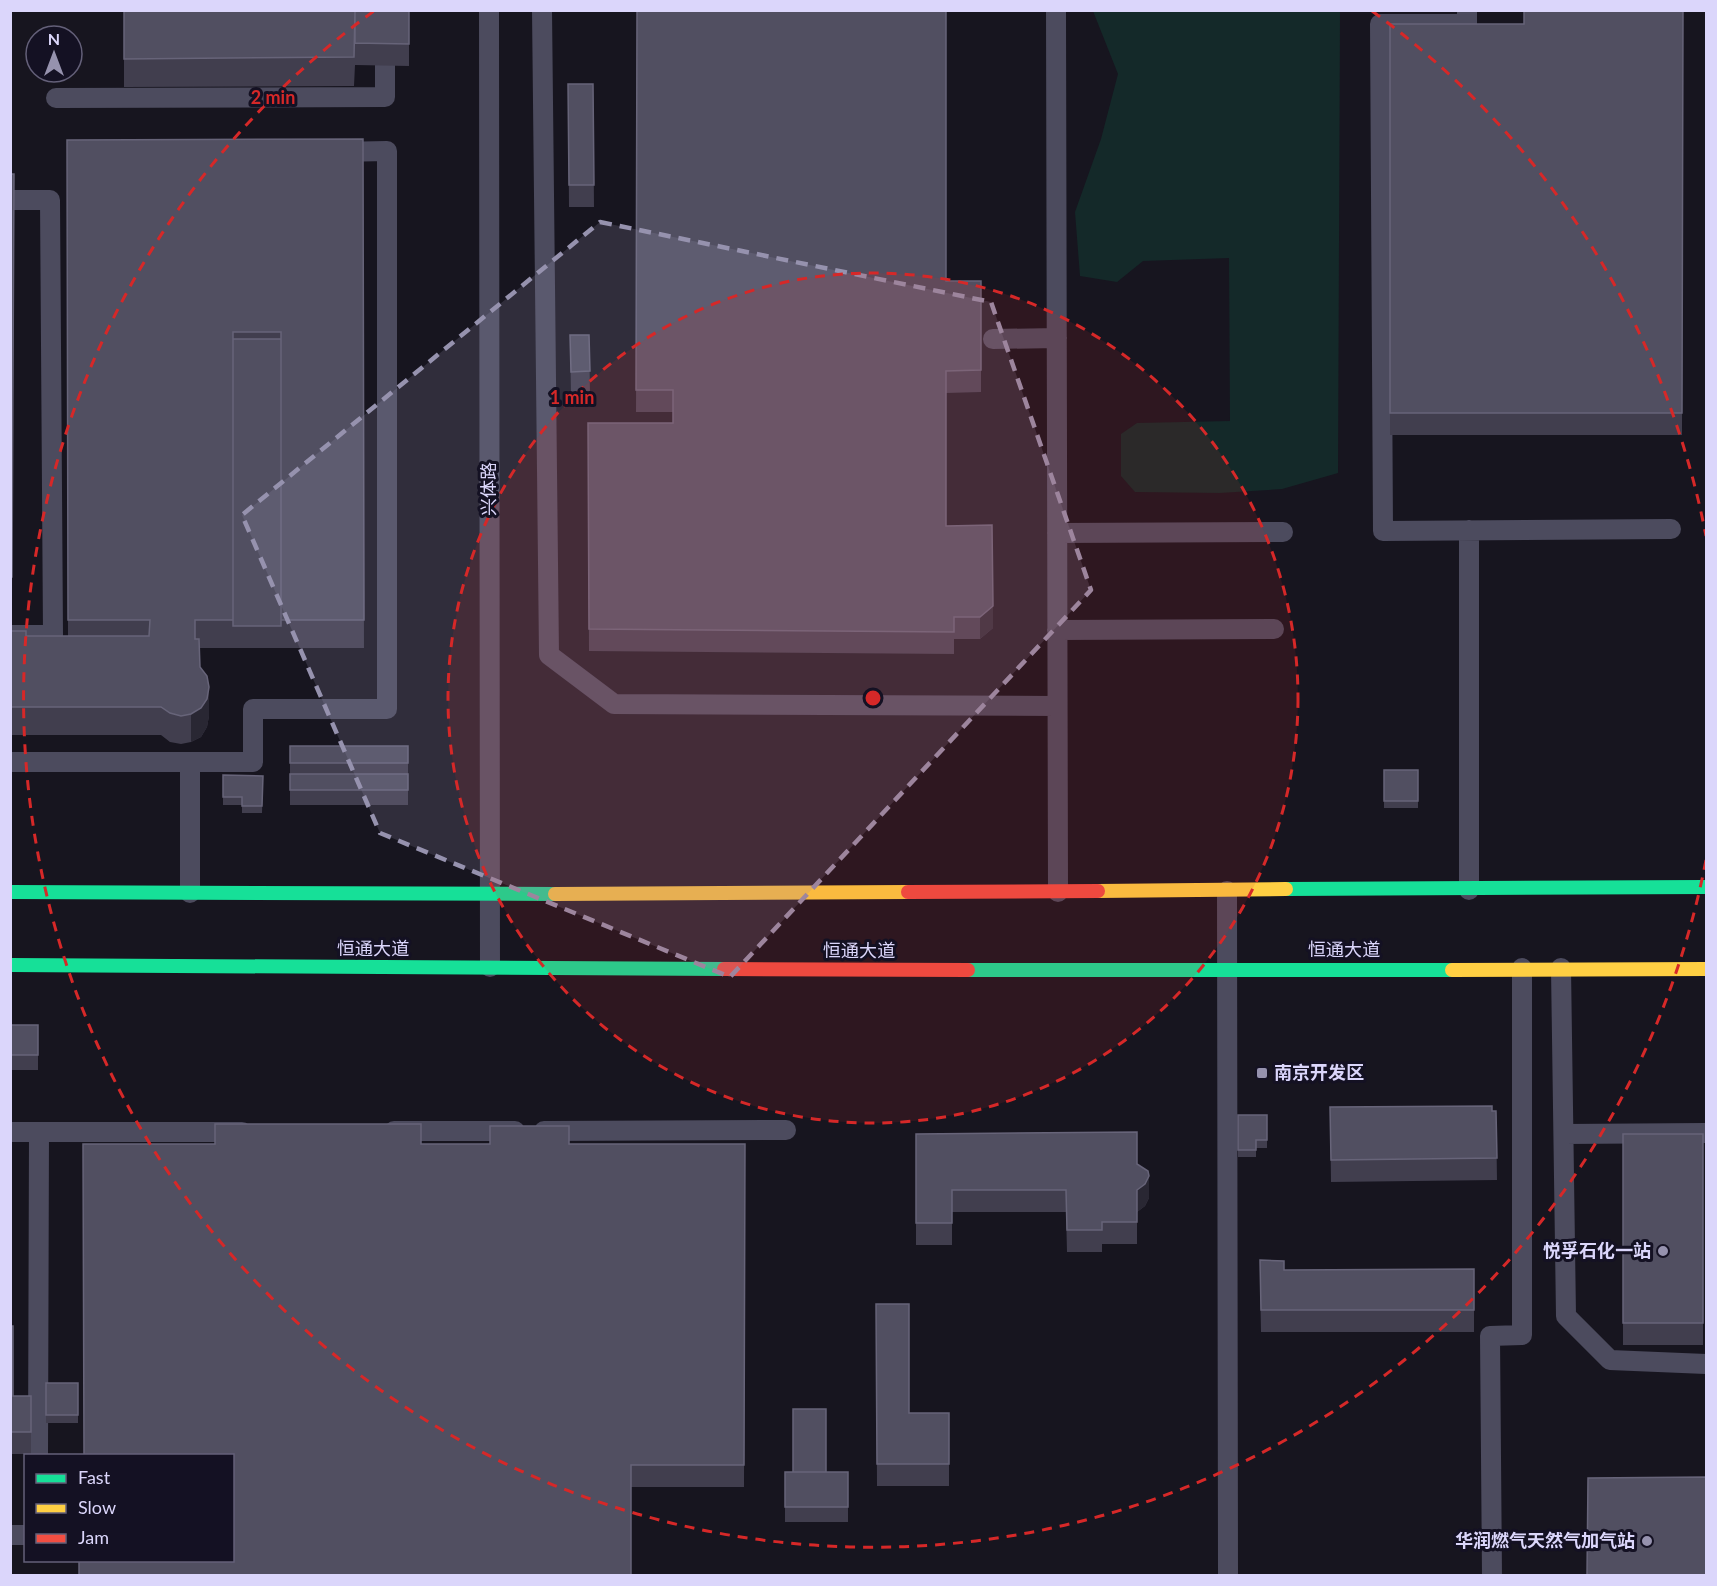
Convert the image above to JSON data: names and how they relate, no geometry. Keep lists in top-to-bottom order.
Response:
{
  "streets": {
    "main road": ["恒通大道"],
    "lane": ["兴体路"]
  },
  "crossings": [
    ["兴体路", "恒通大道"]
  ],
  "places": {
    "transit": ["南京开发区"],
    "other": ["悦孚石化一站", "华润燃气天然气加气站"]
  },
  "legend": ["Fast", "Slow", "Jam"],
  "north": "top",
  "rings": ["2 min", "1 min"]
}
